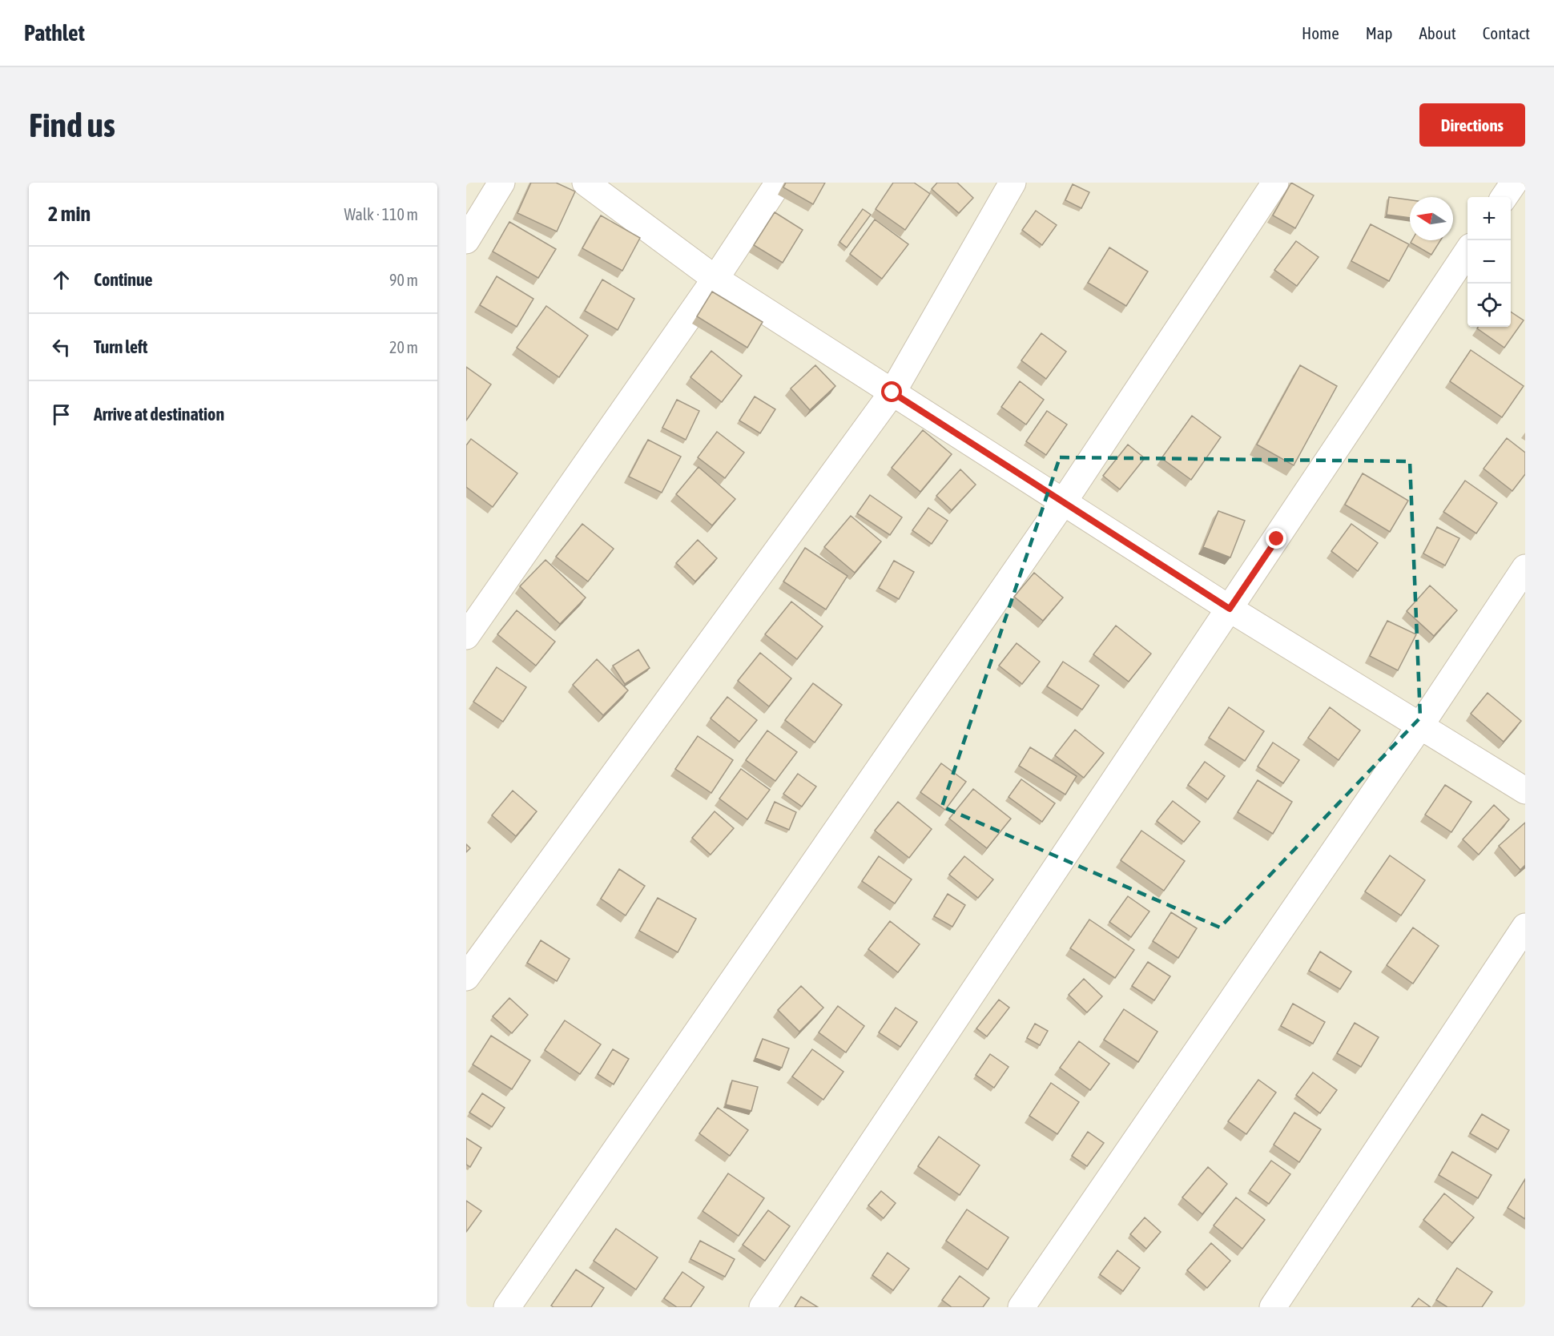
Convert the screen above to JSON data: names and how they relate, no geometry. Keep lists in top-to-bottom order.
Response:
{
  "north": "left",
  "page": {
    "header": "Pathlet",
    "nav": [
      "Home",
      "Map",
      "About",
      "Contact"
    ],
    "buttons": "Directions",
    "title": "Find us",
    "heading": ["2 min", "Walk · 110 m"],
    "map_buttons": ["+", "−"],
    "list": [
      ["Continue", "90 m"],
      ["Turn left", "20 m"],
      "Arrive at destination"
    ]
  }
}
